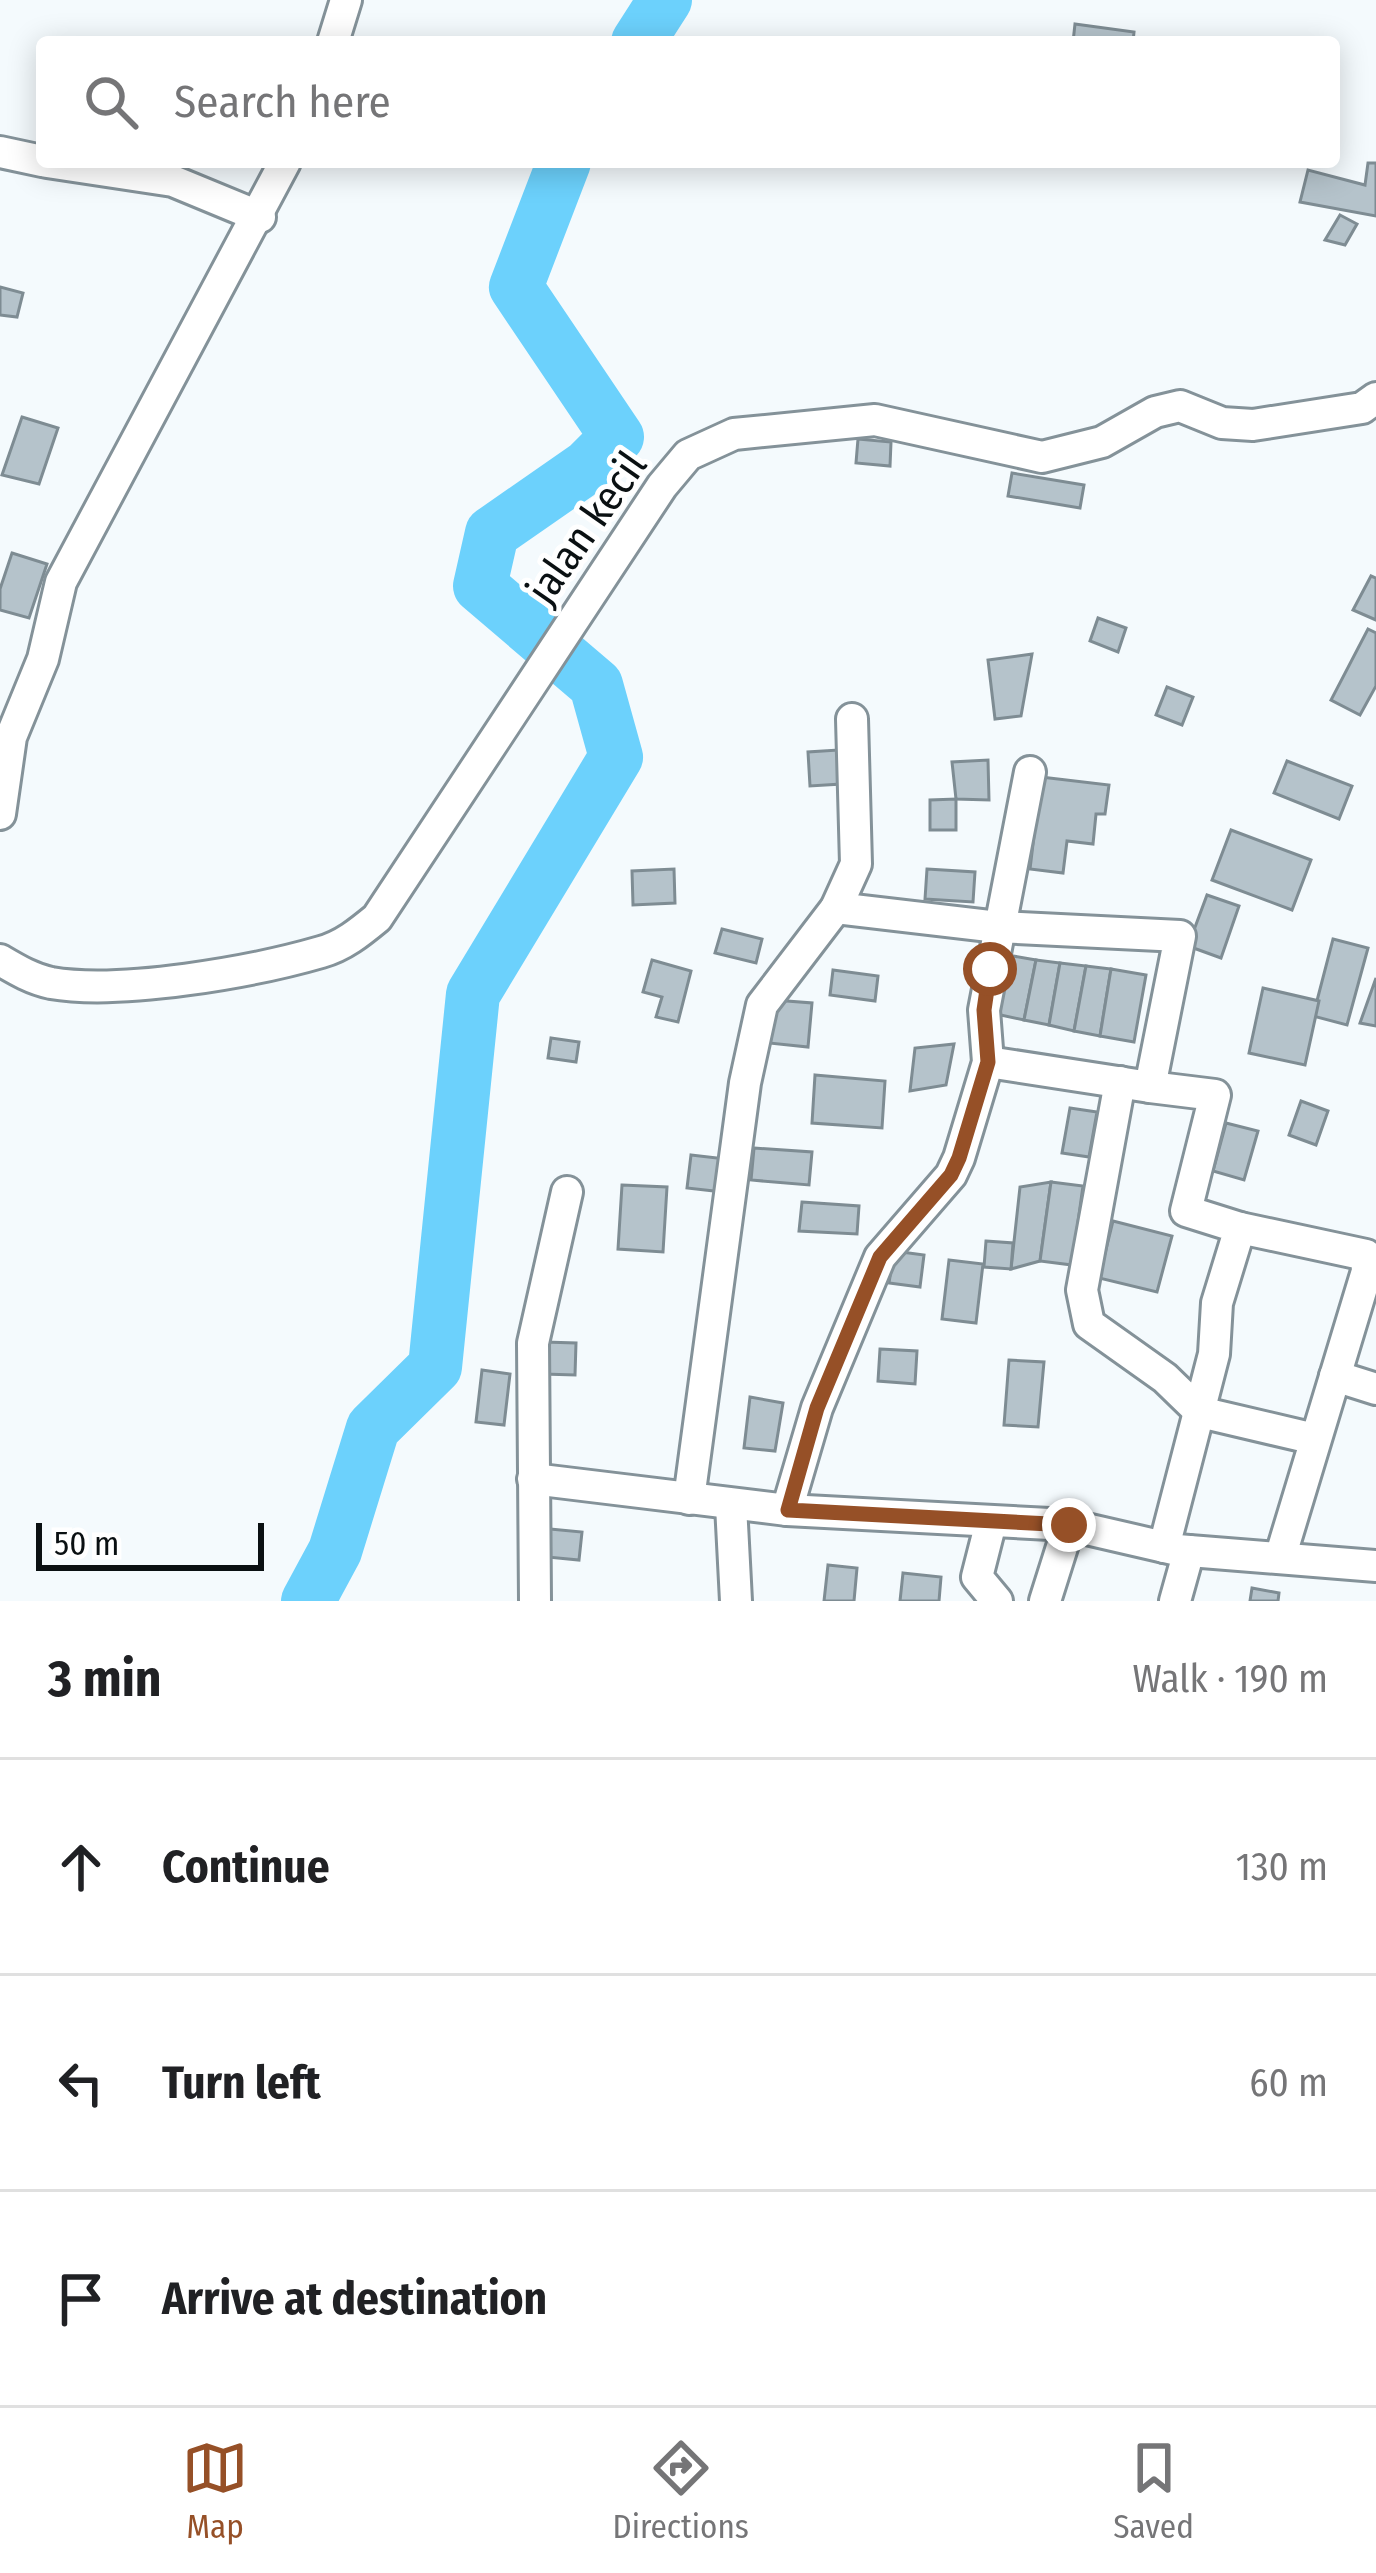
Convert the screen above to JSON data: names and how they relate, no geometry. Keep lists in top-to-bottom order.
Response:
{
  "streets": {
    "street": ["jalan kecil"]
  },
  "scale_bar": "50 m",
  "page": {
    "search": "Search here",
    "scale": "50 m",
    "heading": ["3 min", "Walk · 190 m"],
    "list": [
      ["Continue", "130 m"],
      ["Turn left", "60 m"],
      "Arrive at destination"
    ],
    "nav": ["Map", "Directions", "Saved"]
  }
}
